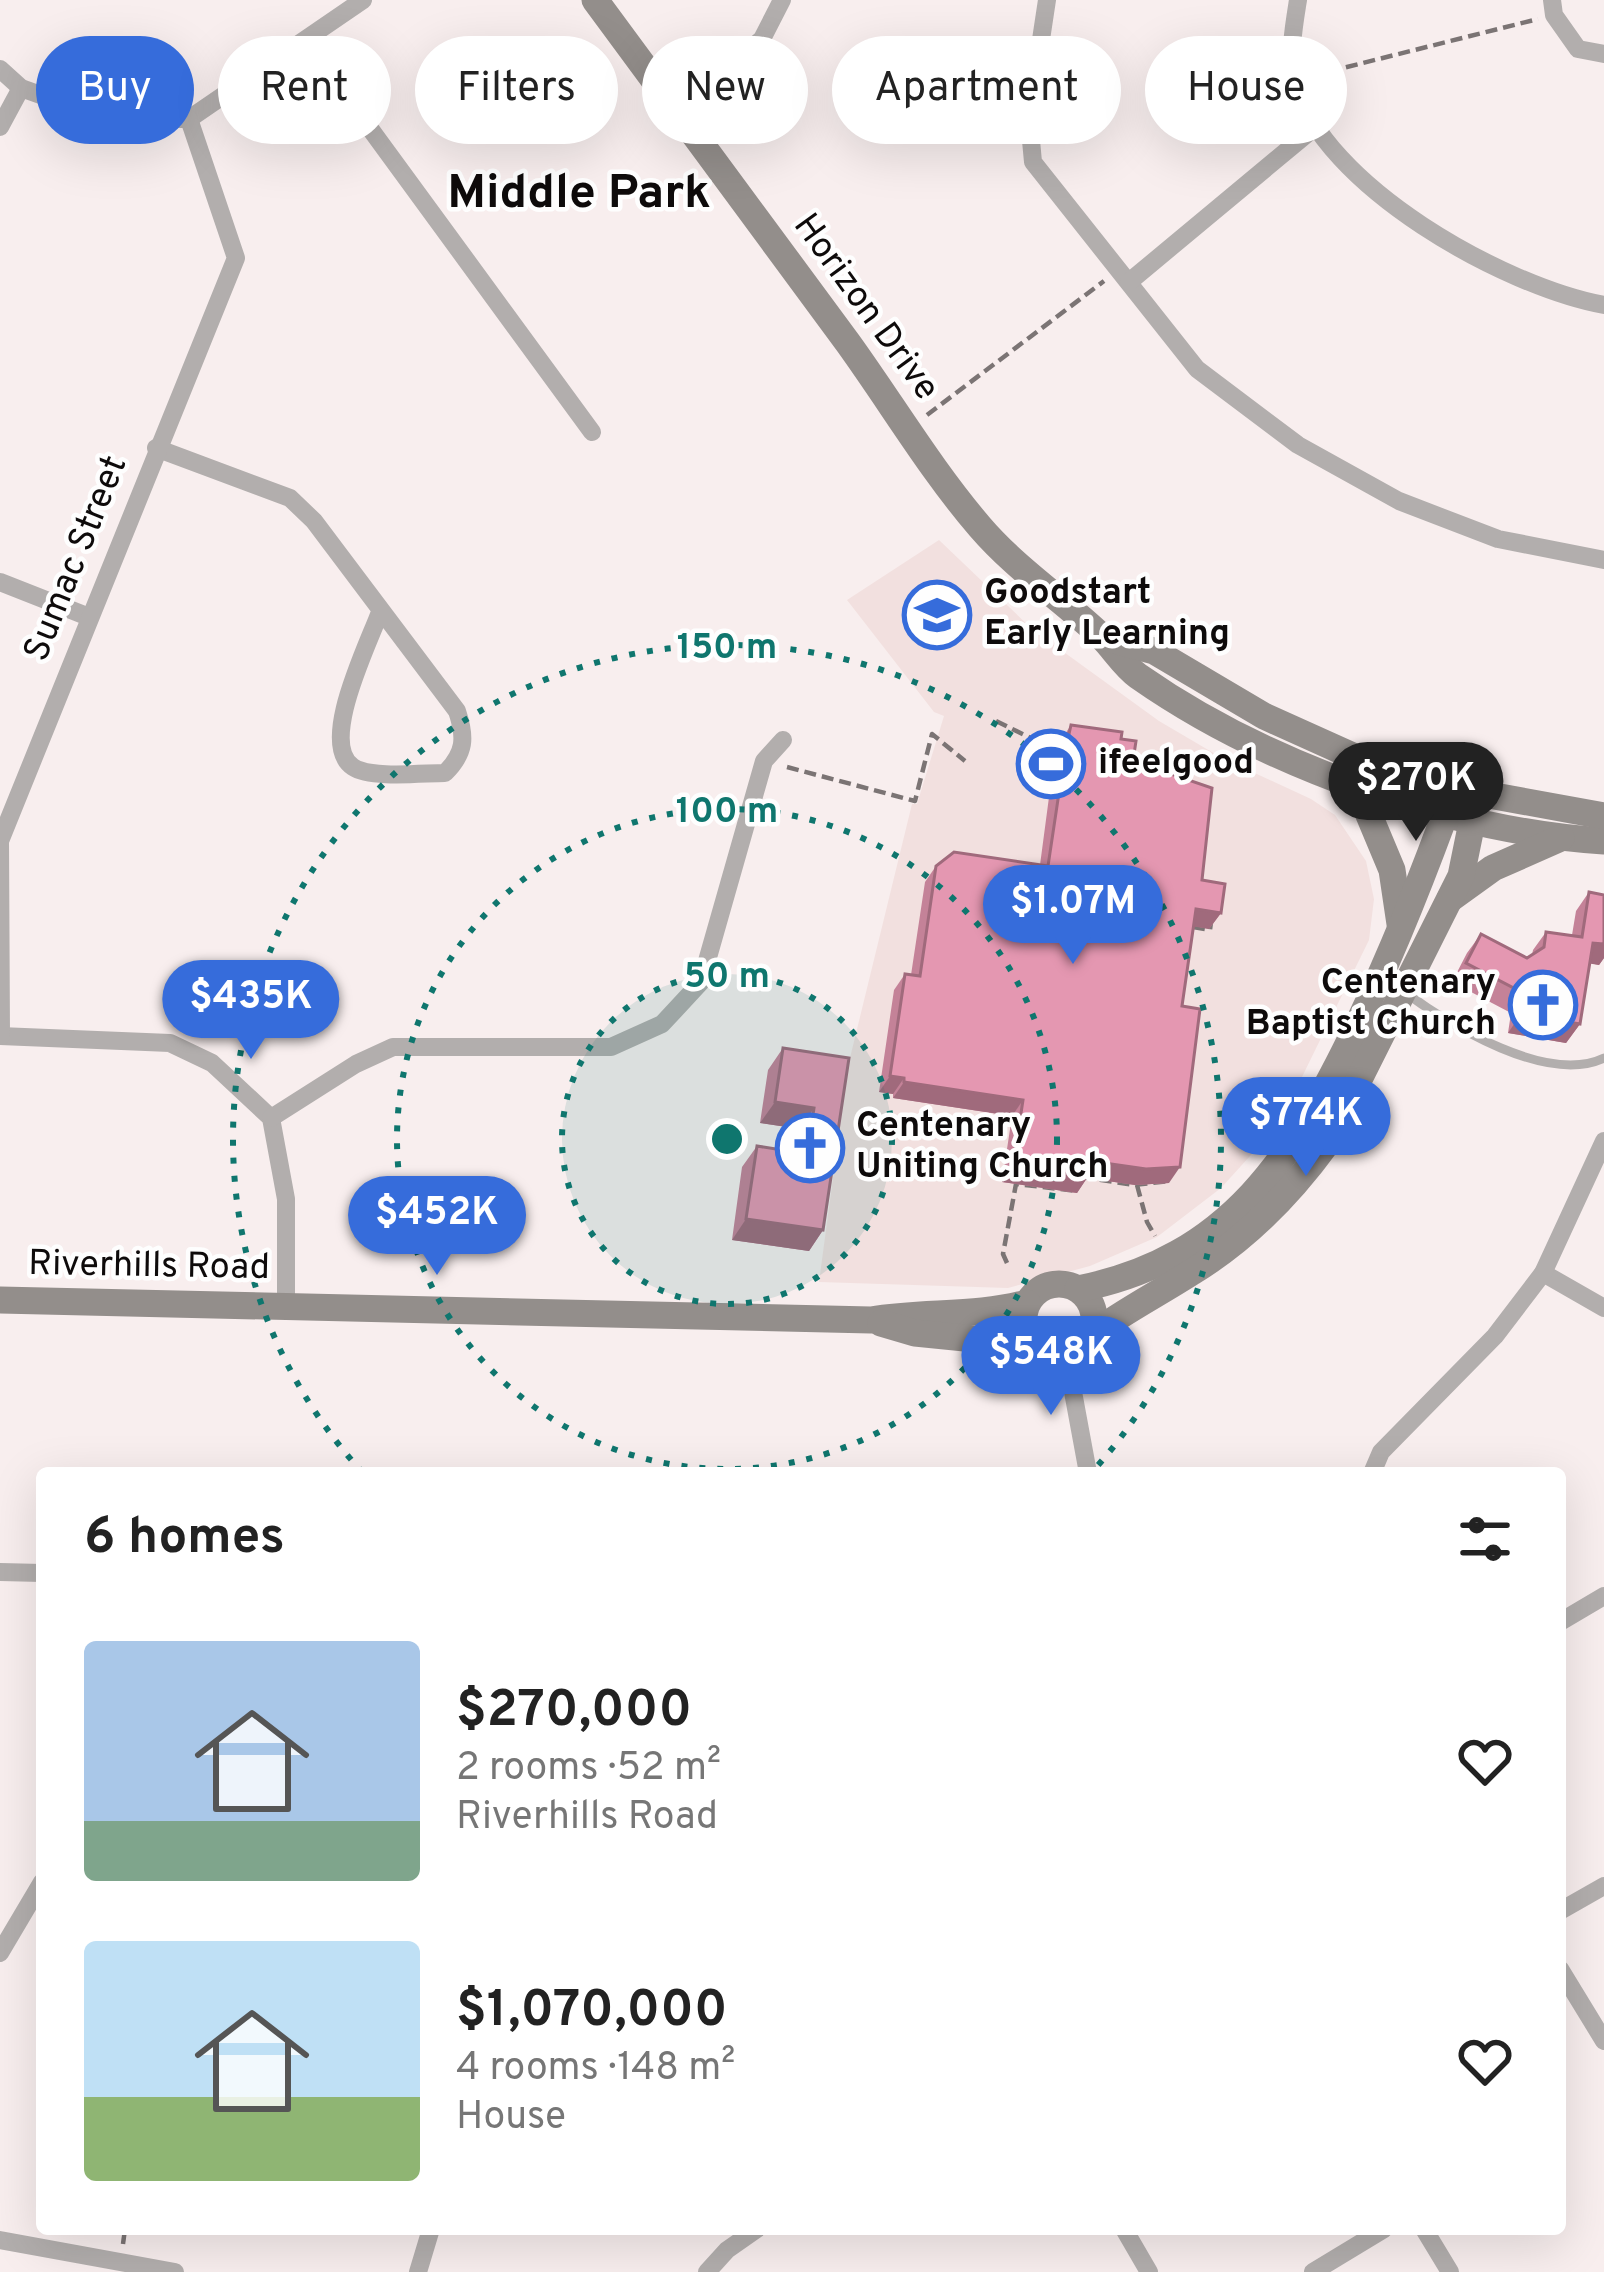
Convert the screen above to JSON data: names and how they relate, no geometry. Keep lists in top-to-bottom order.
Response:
{
  "streets": {
    "street": ["Horizon Drive", "Sumac Street", "Riverhills Road"]
  },
  "districts": ["Middle Park"],
  "places": {
    "school or university": ["Goodstart Early Learning"],
    "sports": ["ifeelgood"],
    "church": ["Centenary Baptist Church", "Centenary Uniting Church"]
  },
  "page": {
    "chip": [
      "Buy",
      "Rent",
      "Filters",
      "New",
      "Apartment",
      "House"
    ],
    "price": [
      "$270K",
      "$1.07M",
      "$435K",
      "$774K",
      "$452K",
      "$548K"
    ],
    "heading": "6 homes",
    "list": [
      {
        "name": "$270,000",
        "note": "2 rooms · 52 m² · Riverhills Road"
      },
      {
        "name": "$1,070,000",
        "note": "4 rooms · 148 m² · House"
      }
    ]
  },
  "rings": ["150 m", "100 m", "50 m"]
}
